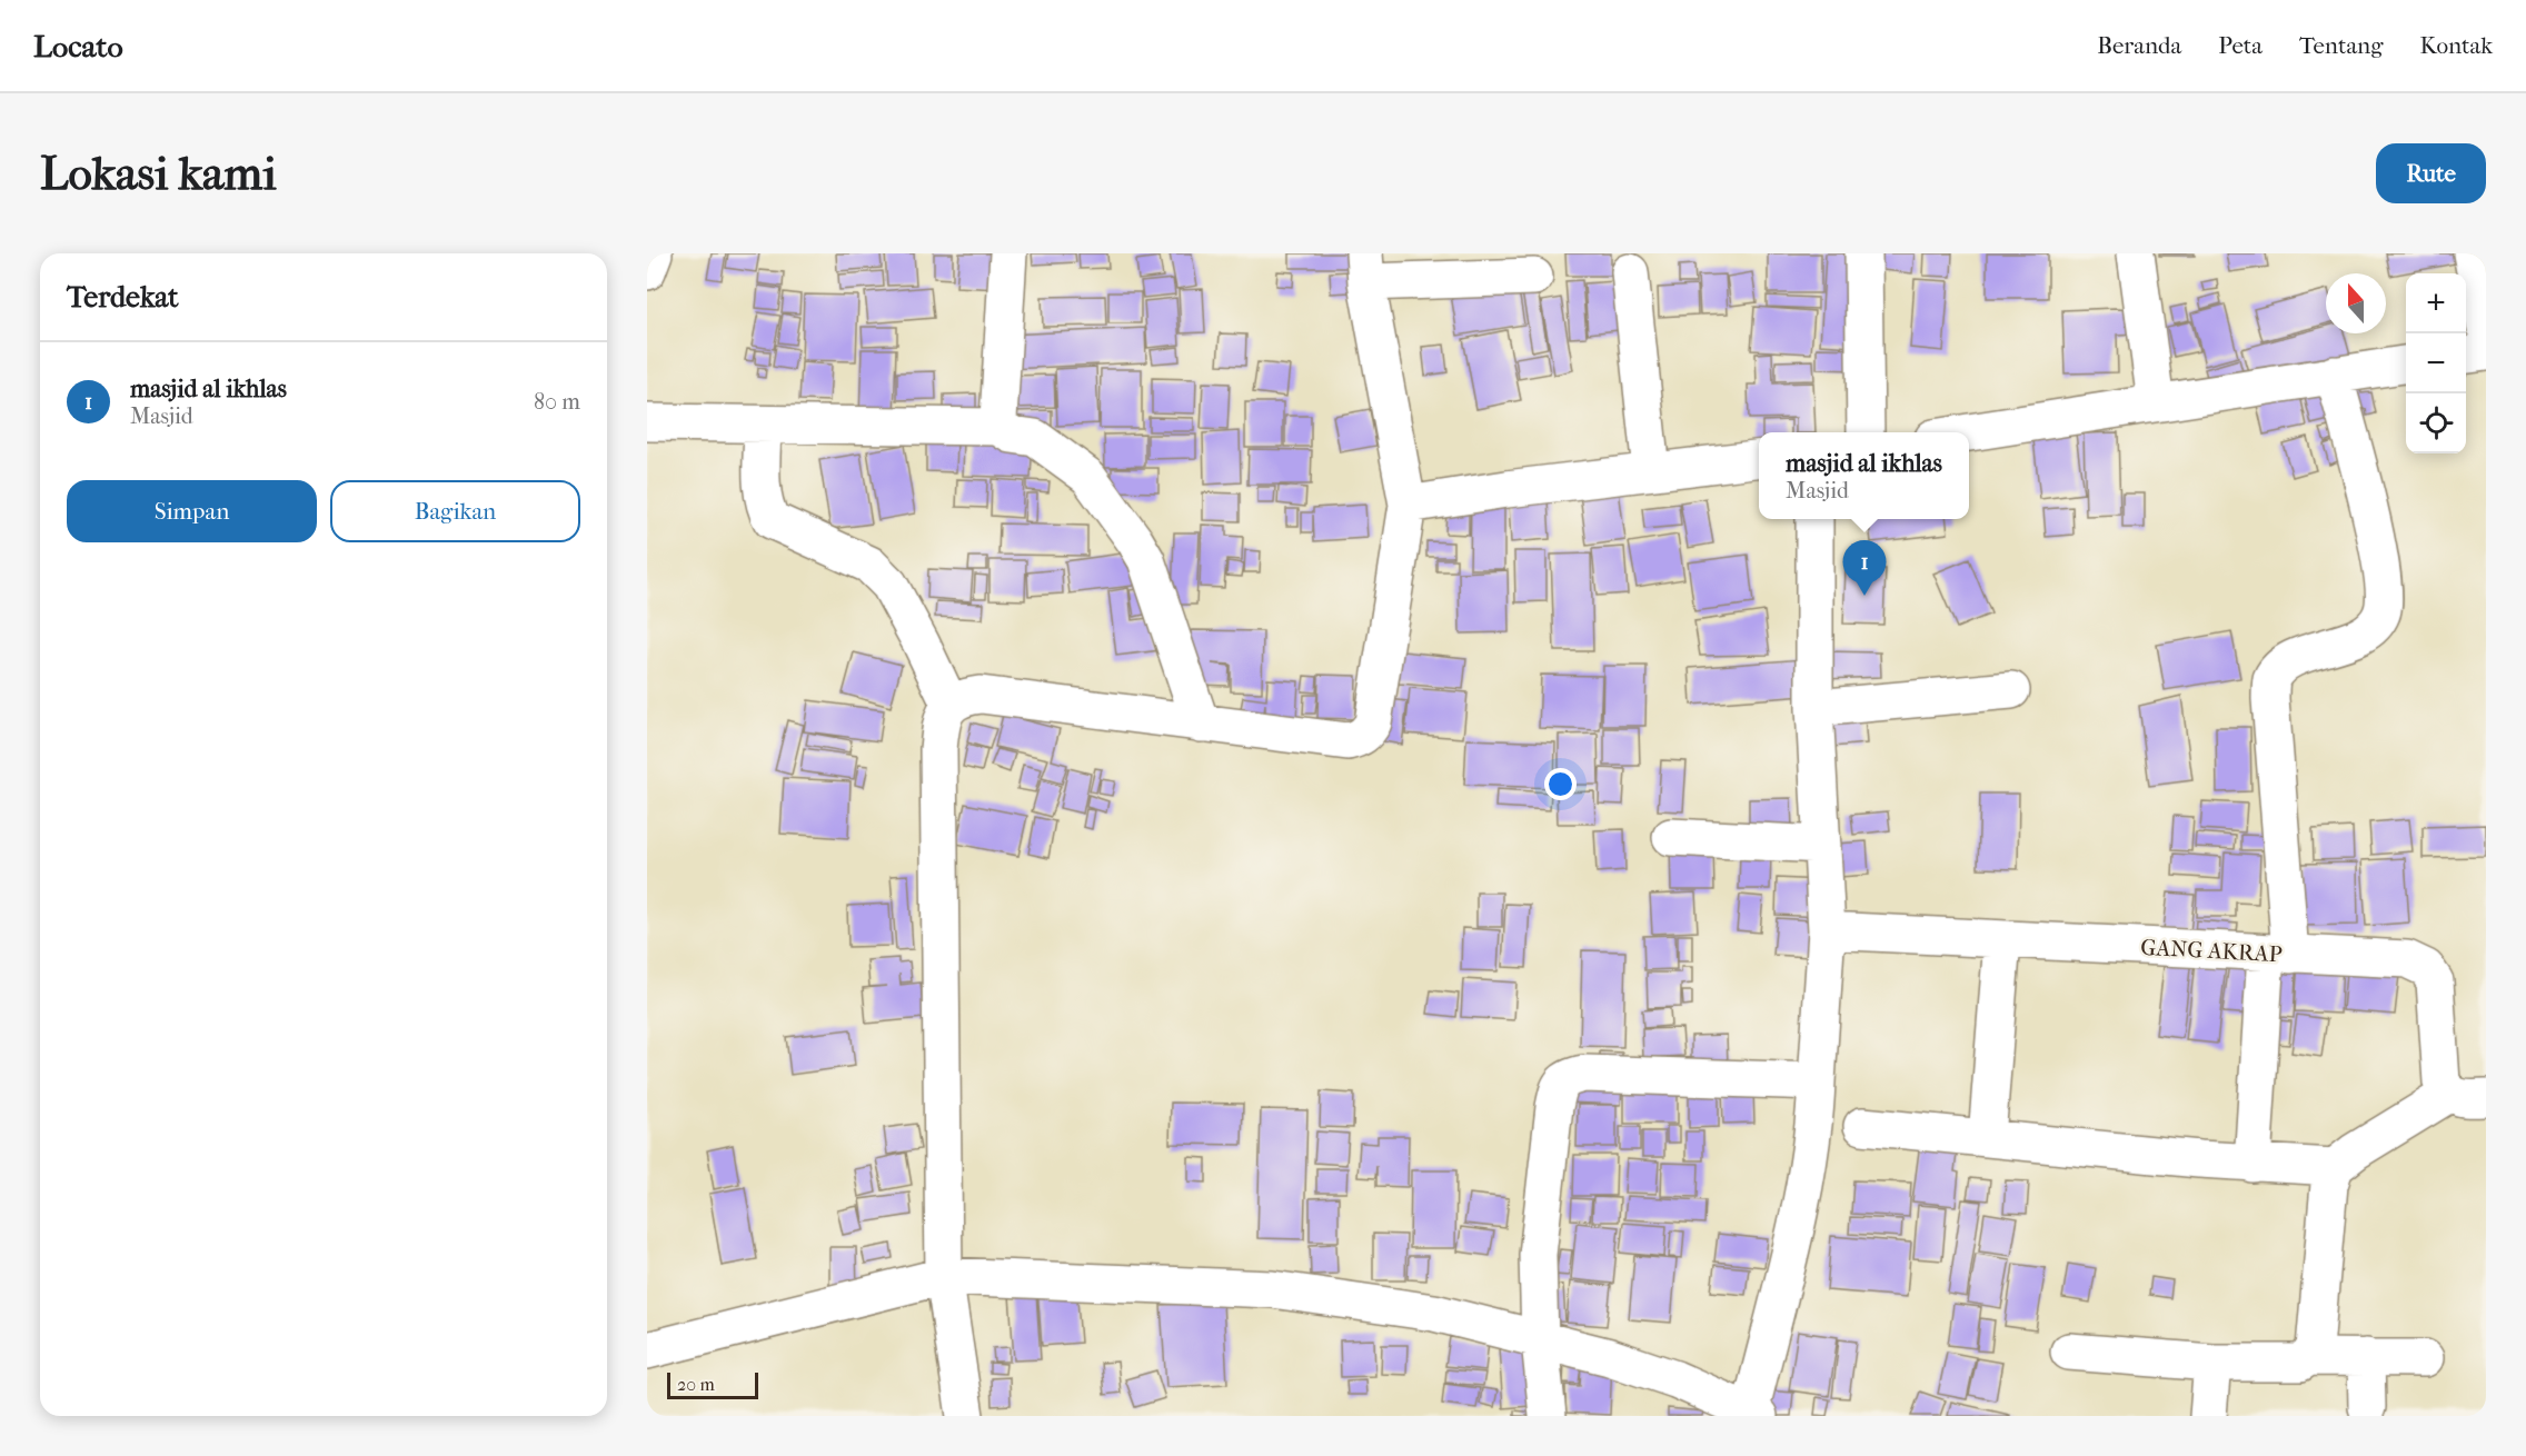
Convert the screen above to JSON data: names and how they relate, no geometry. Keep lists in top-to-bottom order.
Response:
{
  "streets": {
    "street": ["GANG AKRAP"]
  },
  "scale_bar": "20 m",
  "north": "top",
  "page": {
    "header": "Locato",
    "nav": [
      "Beranda",
      "Peta",
      "Tentang",
      "Kontak"
    ],
    "buttons": [
      "Rute",
      ["Simpan", "Bagikan"]
    ],
    "title": "Lokasi kami",
    "heading": "Terdekat",
    "map_buttons": ["+", "−"],
    "list": [
      {
        "mark": "1",
        "name": "masjid al ikhlas",
        "note": "Masjid",
        "value": "80 m"
      }
    ],
    "popup": ["masjid al ikhlas", "Masjid"],
    "pins": "1",
    "scale": "20 m"
  }
}
